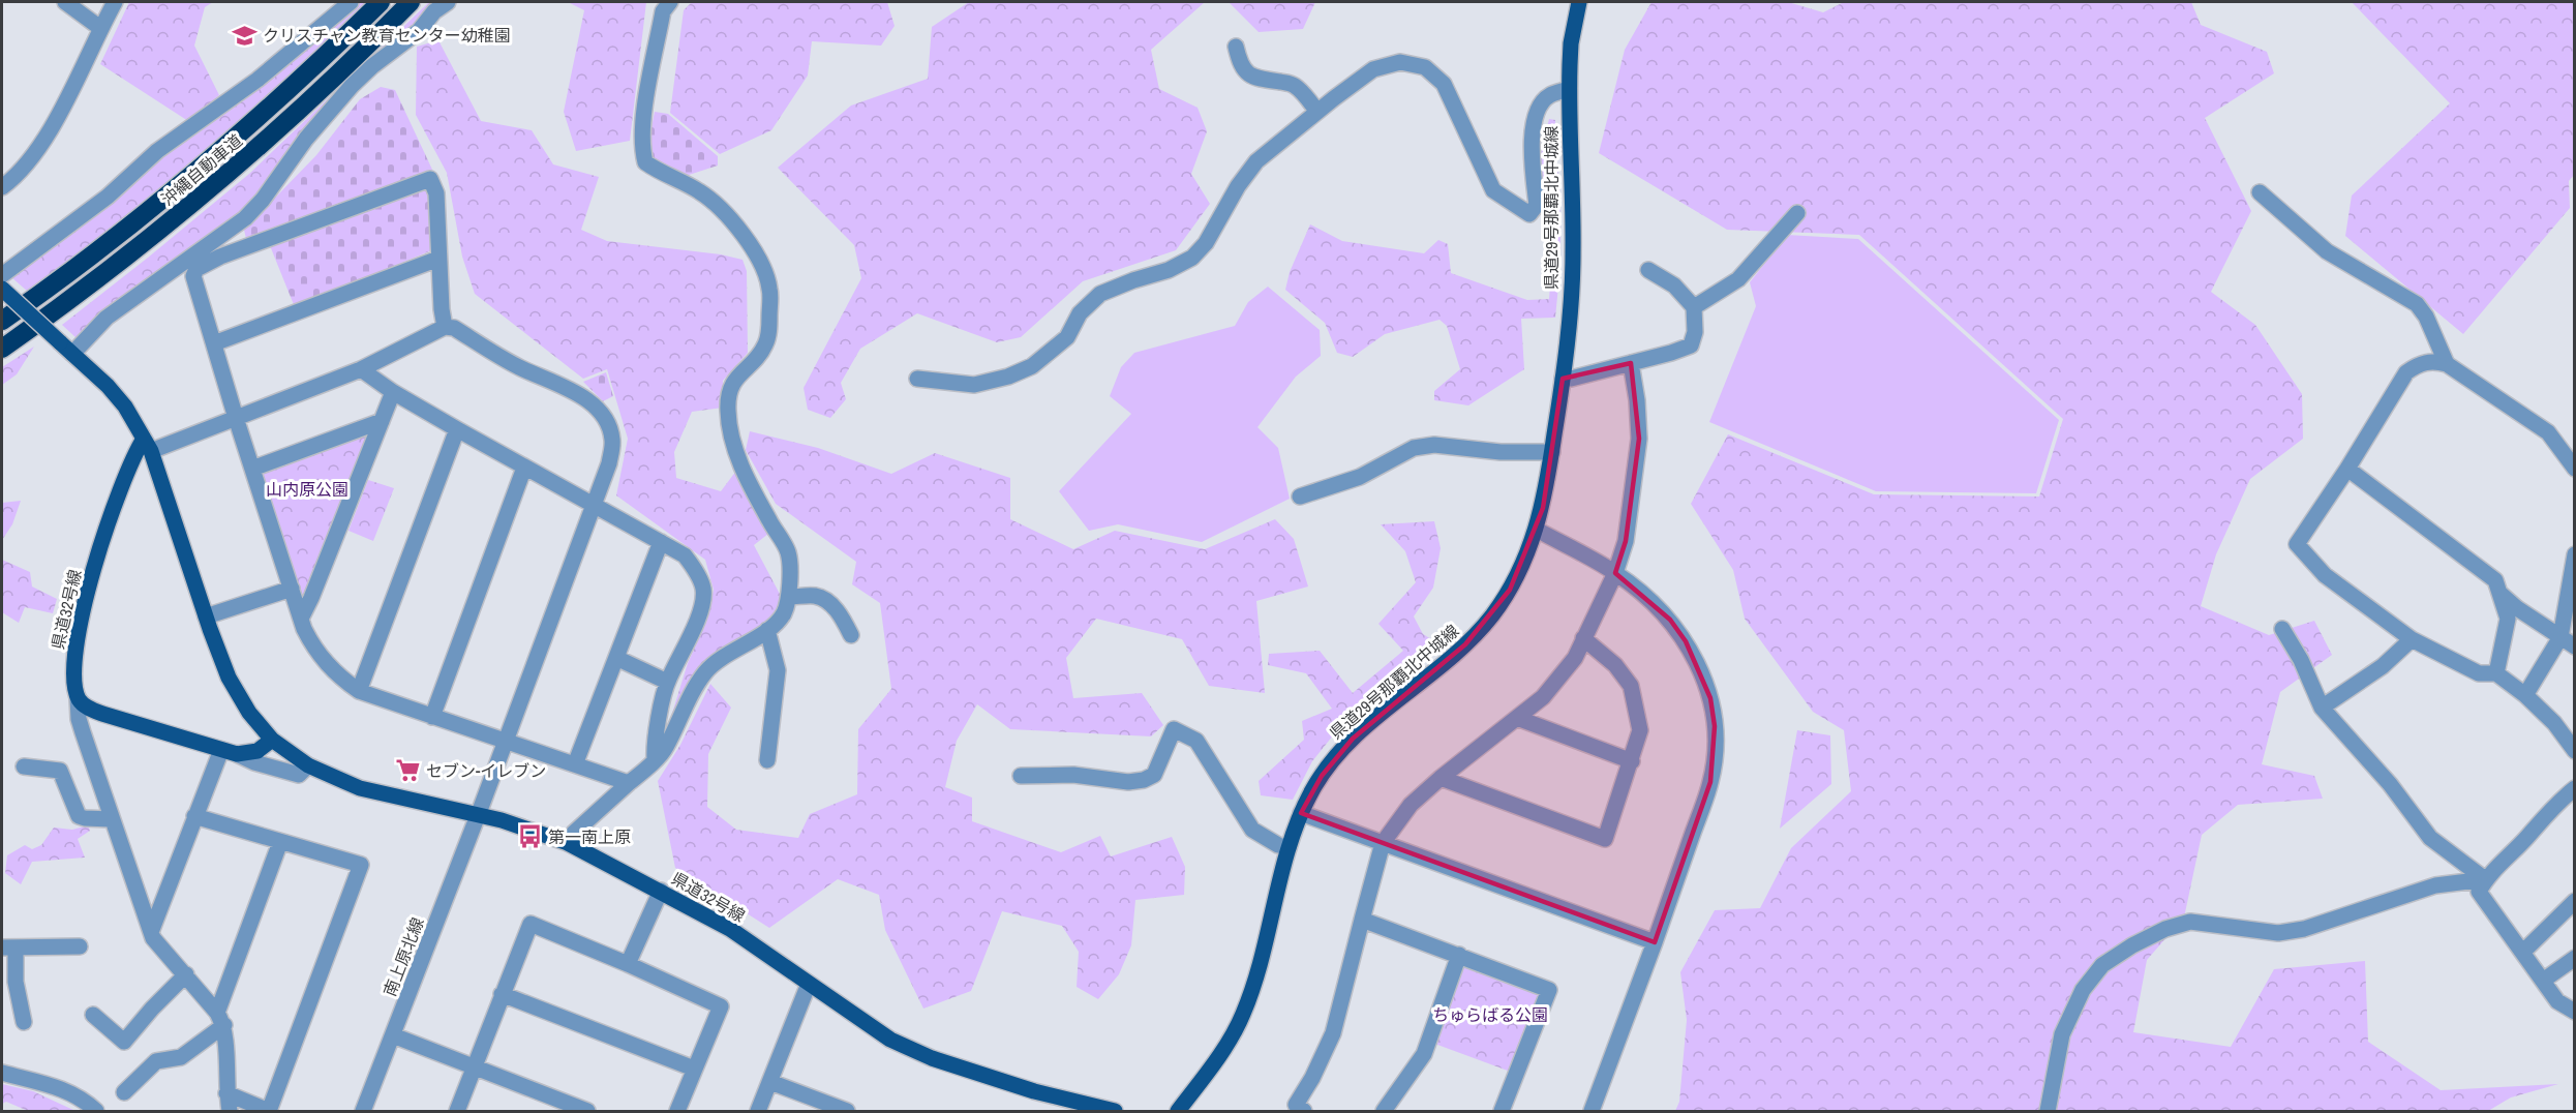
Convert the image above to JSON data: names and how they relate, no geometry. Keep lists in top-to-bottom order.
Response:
{
  "streets": {
    "highway": ["沖縄自動車道"],
    "main road": ["県道29号那覇北中城線", "県道32号線"],
    "street": ["南上原北線"]
  },
  "crossings": [
    ["県道32号線", "南上原北線"]
  ],
  "parks": ["山内原公園", "ちゅらばる公園"],
  "places": {
    "school or university": ["クリスチャン教育センター幼稚園"],
    "supermarket": ["セブン-イレブン"],
    "bus stop": ["第一南上原"]
  }
}
